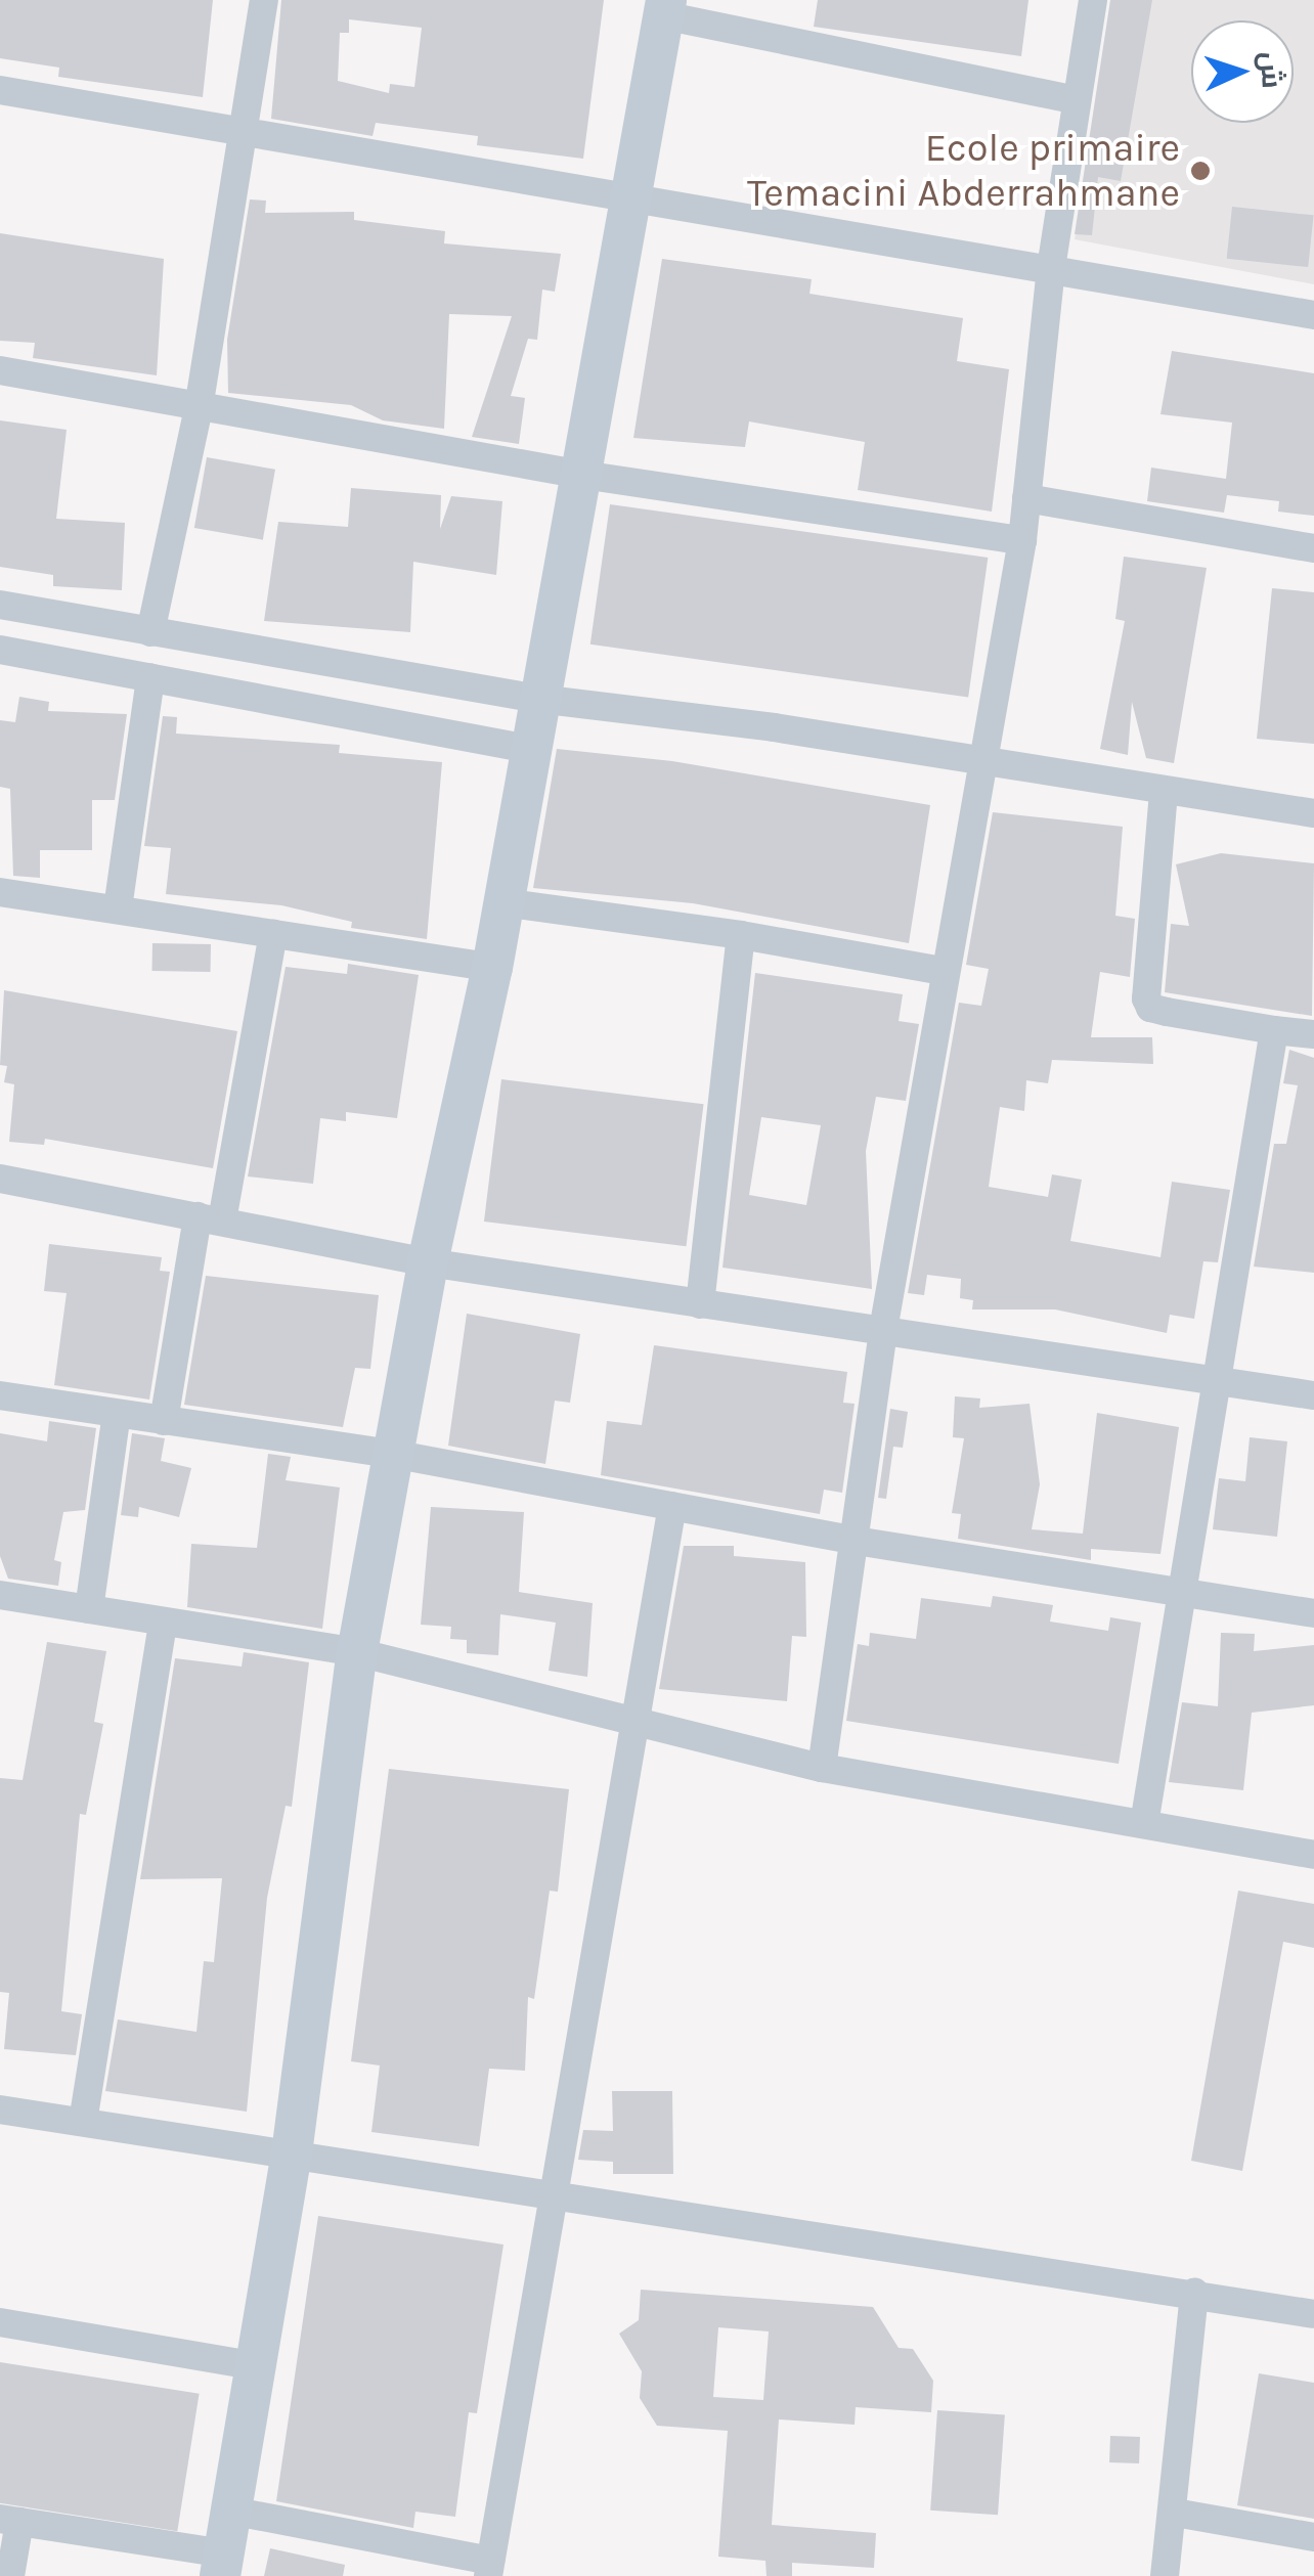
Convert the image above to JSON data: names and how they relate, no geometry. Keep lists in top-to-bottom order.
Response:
{
  "places": ["Ecole primaire Temacini Abderrahmane"],
  "north": "right"
}
